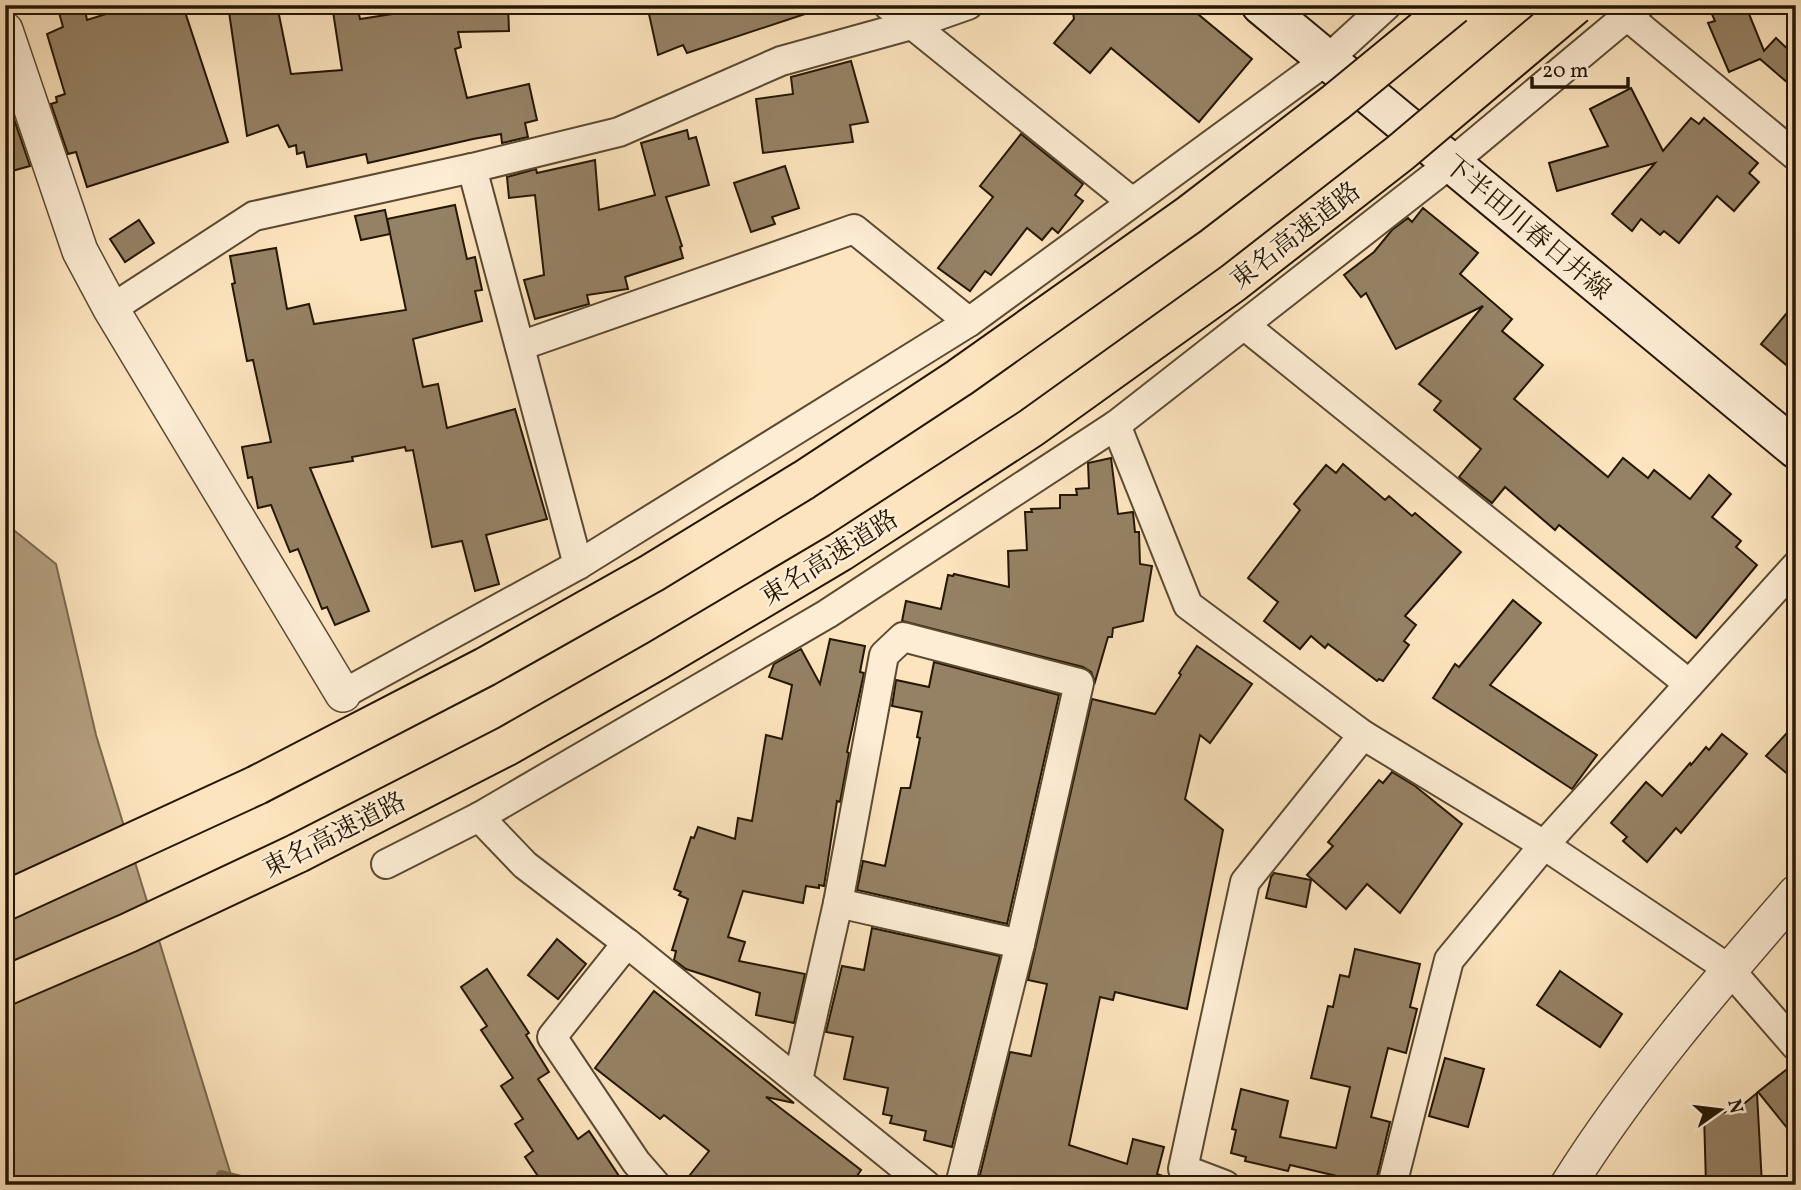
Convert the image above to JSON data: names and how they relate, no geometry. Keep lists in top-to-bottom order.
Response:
{
  "streets": {
    "highway": ["東名高速道路"],
    "main road": ["下半田川春日井線"]
  },
  "scale_bar": "20 m",
  "north": "right"
}
